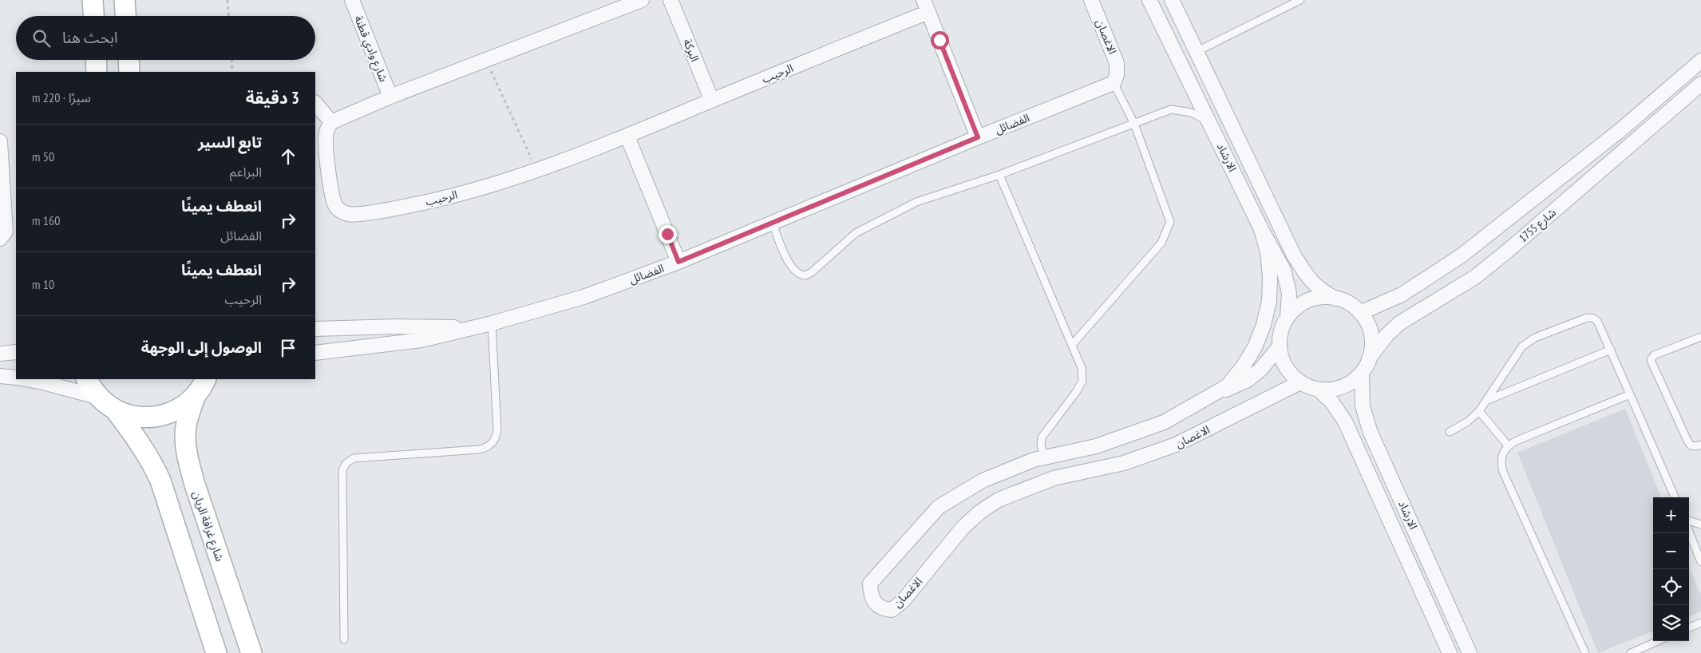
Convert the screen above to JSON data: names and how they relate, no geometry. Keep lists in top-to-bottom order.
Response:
{
  "streets": {
    "main road": ["شارع غرافة الريان"],
    "street": [
      "الاغصان",
      "شارع وادي قطنة",
      "البركة",
      "الرحيب",
      "الفضائل",
      "الارشاد",
      "شارع 1755"
    ]
  },
  "crossings": [
    ["الاغصان", "الفضائل"],
    ["الاغصان", "الارشاد"],
    ["الاغصان", "شارع 1755"],
    ["البركة", "الرحيب"],
    ["الارشاد", "شارع 1755"]
  ],
  "page": {
    "search": "ابحث هنا",
    "heading": ["3 دقيقة", "سيرًا · 220 m"],
    "list": [
      ["تابع السير", "البراعم", "50 m"],
      ["انعطف يمينًا", "الفضائل", "160 m"],
      ["انعطف يمينًا", "الرحيب", "10 m"],
      "الوصول إلى الوجهة"
    ],
    "map_buttons": ["+", "−"]
  }
}
